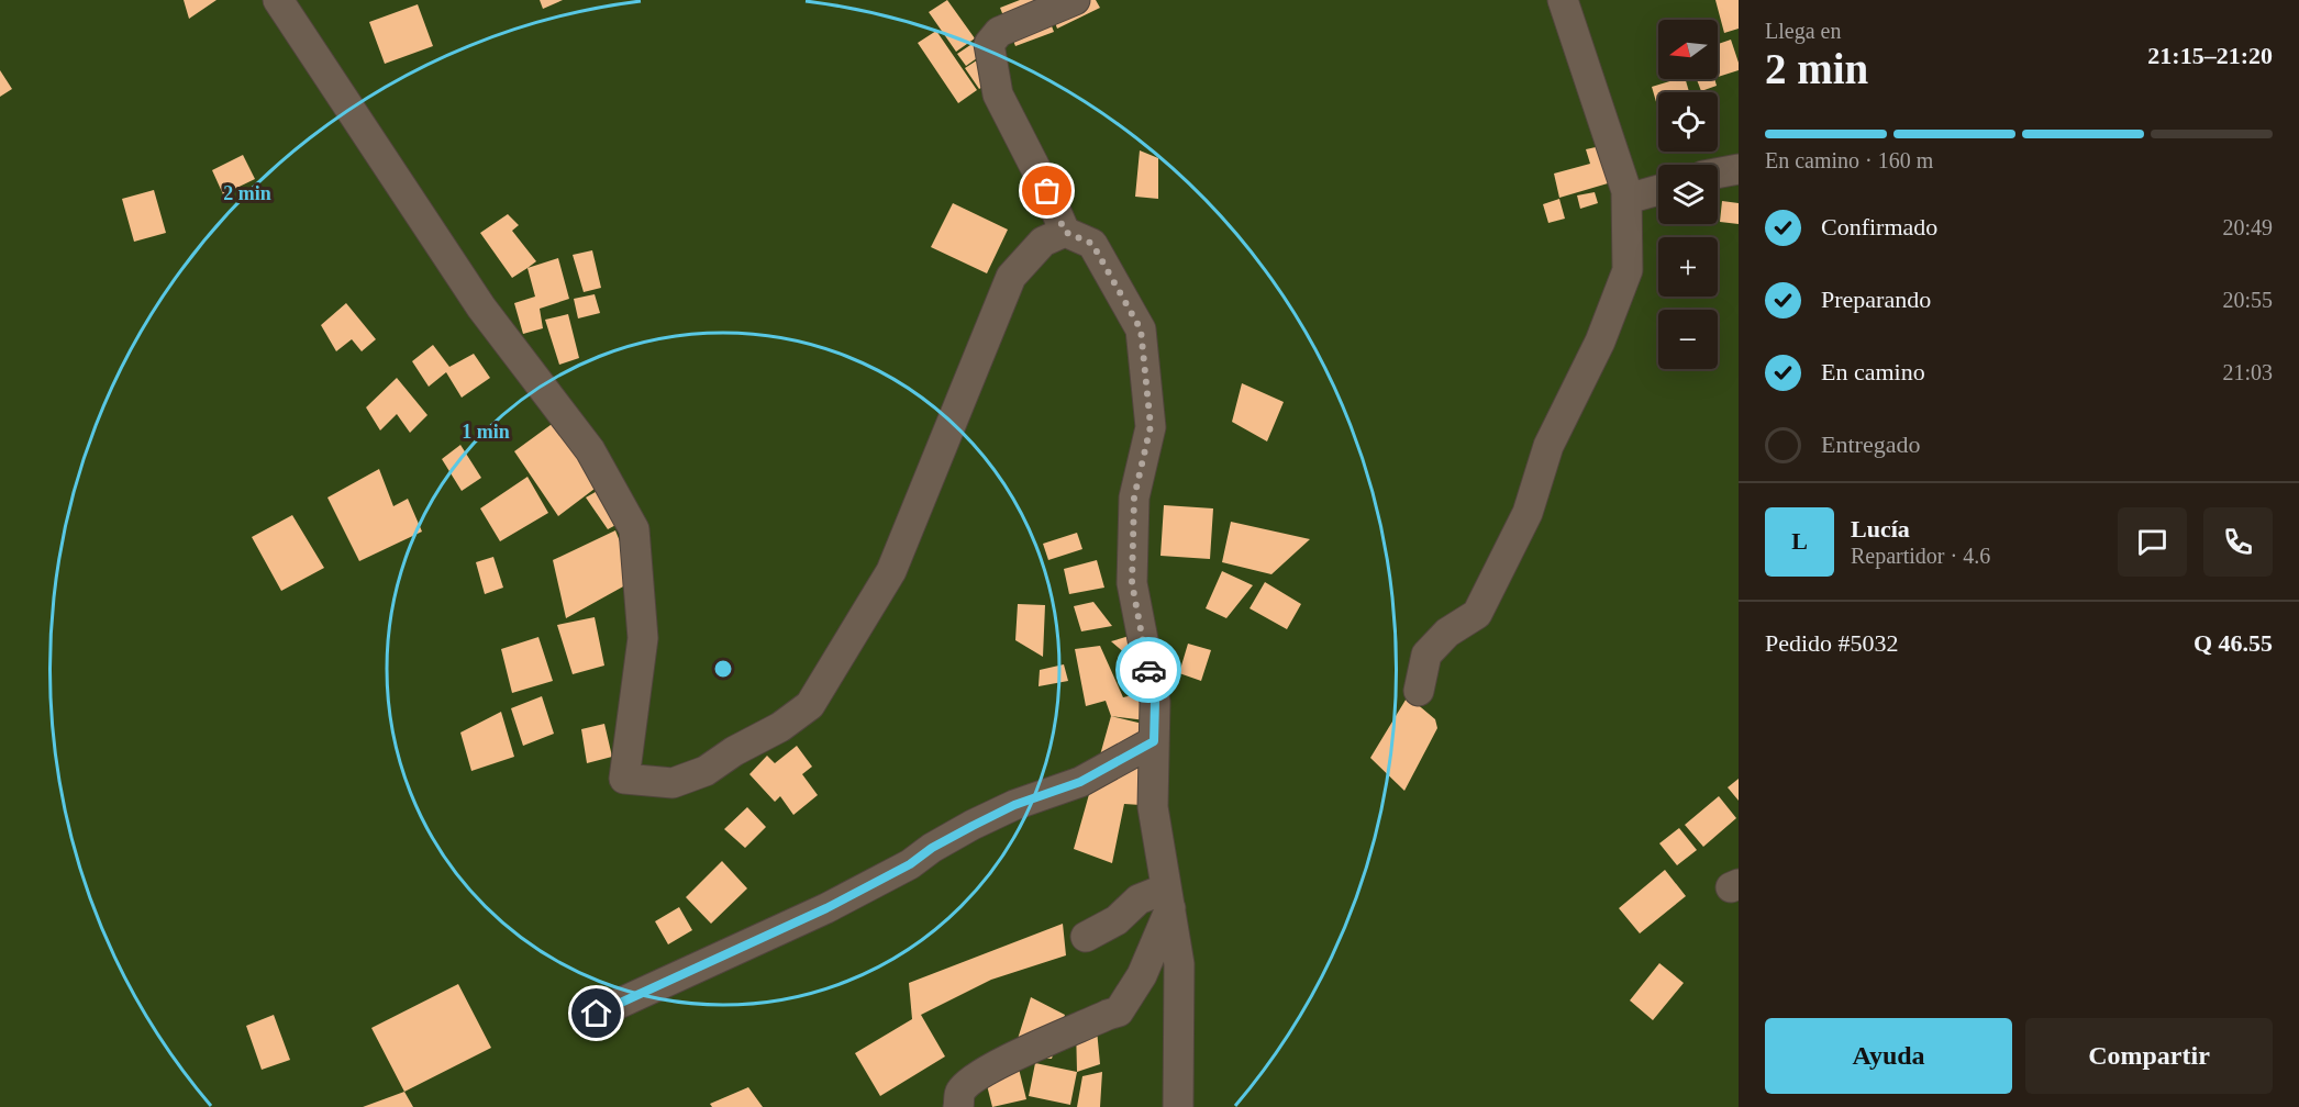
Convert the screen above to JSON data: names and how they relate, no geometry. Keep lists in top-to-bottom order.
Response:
{
  "north": "left",
  "page": {
    "heading": ["2 min", "Llega en", "21:15–21:20"],
    "panel": [
      "Lucía",
      "Repartidor · 4.6",
      "Pedido #5032",
      "Q 46.55"
    ],
    "map_buttons": ["+", "−"],
    "bar": "En camino · 160 m",
    "list": [
      ["Confirmado", "20:49"],
      ["Preparando", "20:55"],
      ["En camino", "21:03"],
      "Entregado"
    ],
    "round": "L",
    "buttons": ["Ayuda", "Compartir"]
  },
  "rings": ["2 min", "1 min"]
}
